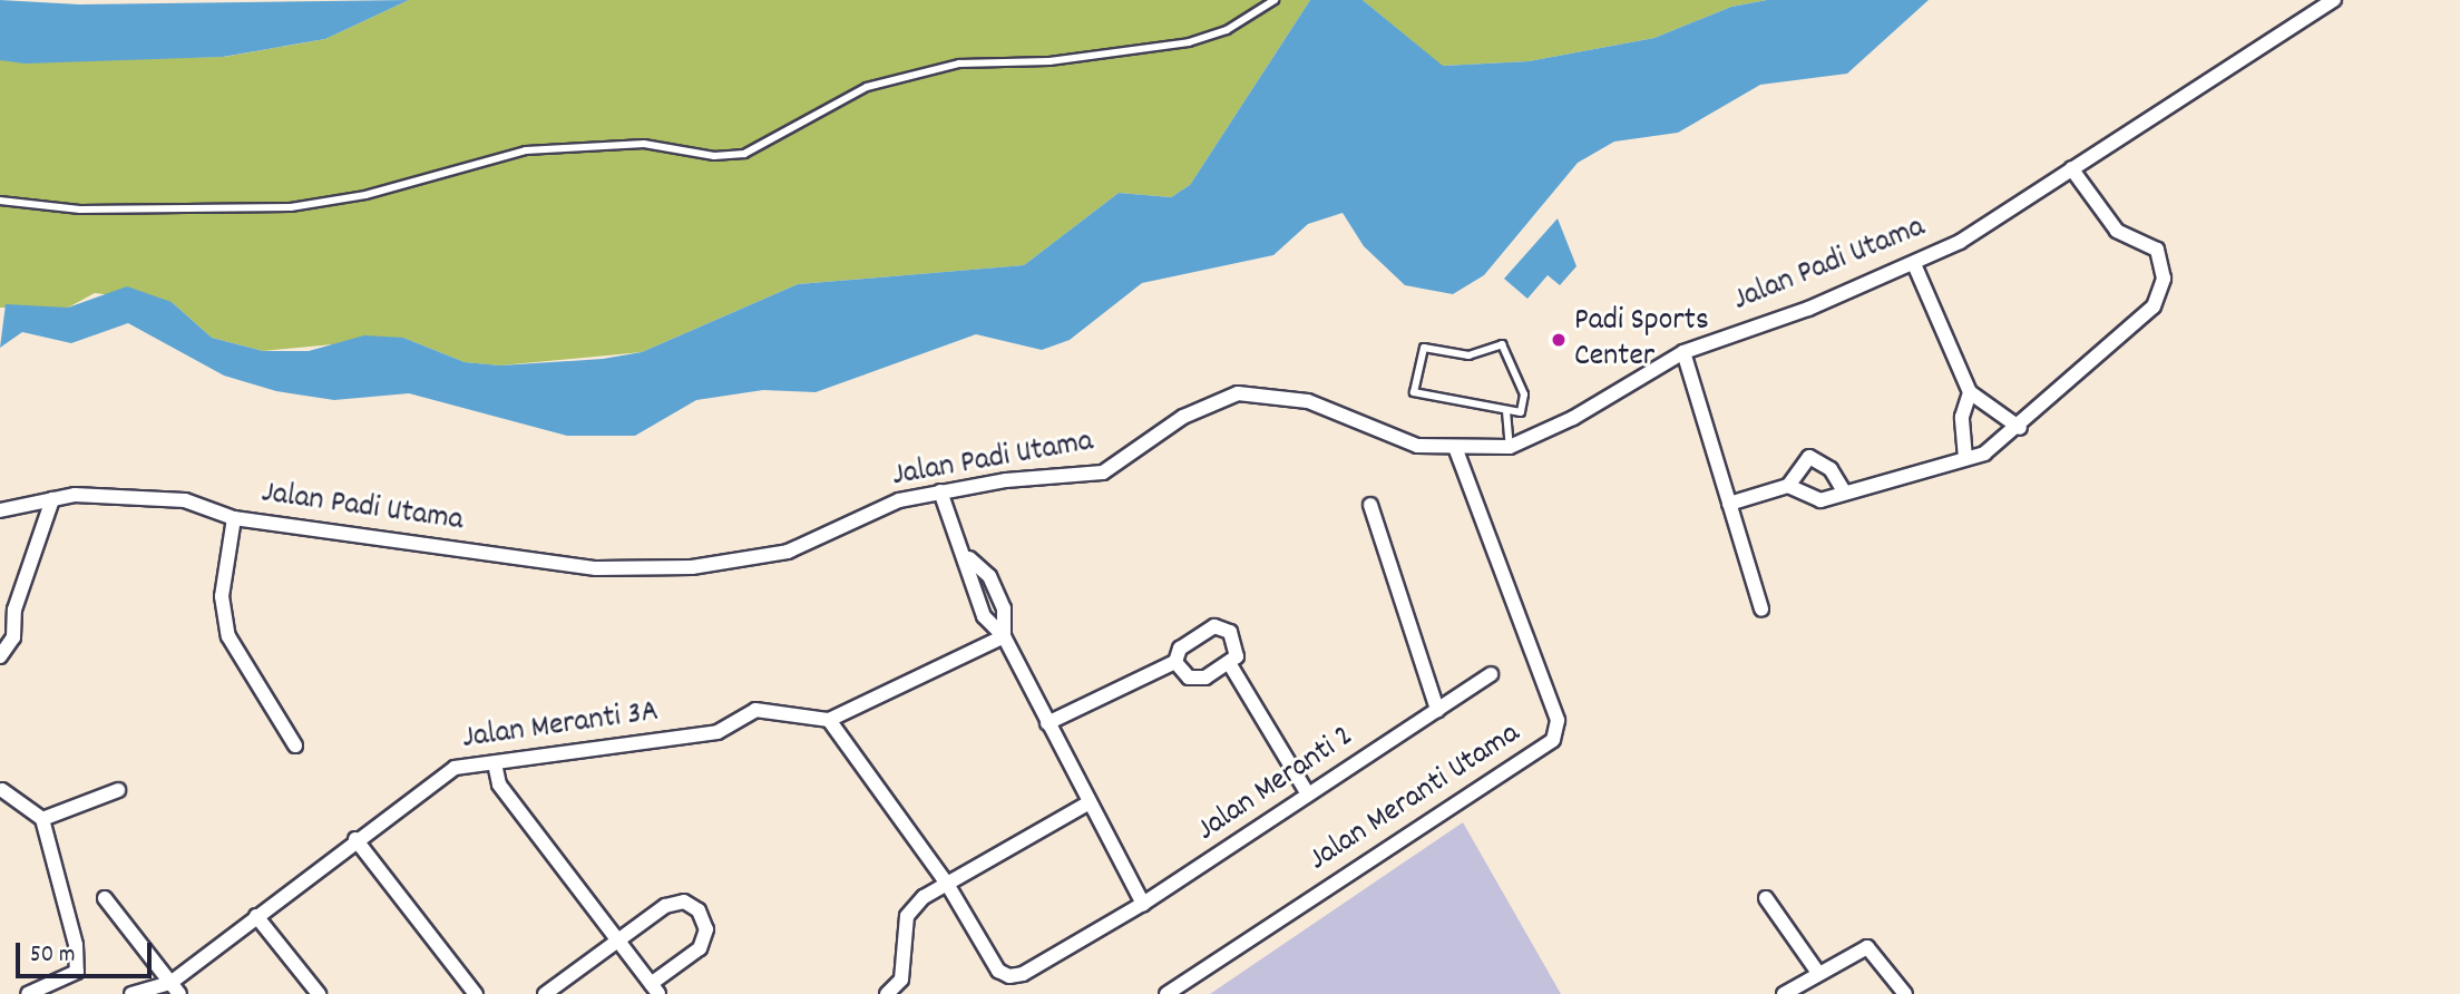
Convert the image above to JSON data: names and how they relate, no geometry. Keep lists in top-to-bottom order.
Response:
{
  "streets": {
    "street": [
      "Jalan Padi Utama",
      "Jalan Meranti 3A",
      "Jalan Meranti 2",
      "Jalan Meranti Utama"
    ]
  },
  "crossings": [
    ["Jalan Padi Utama", "Jalan Meranti Utama"]
  ],
  "places": ["Padi Sports Center"],
  "scale_bar": "50 m"
}
